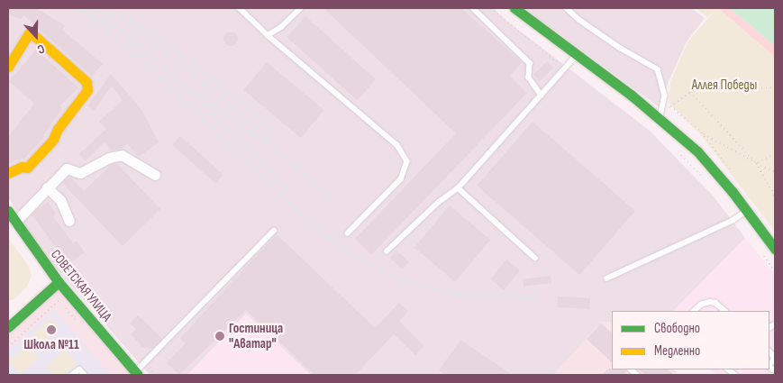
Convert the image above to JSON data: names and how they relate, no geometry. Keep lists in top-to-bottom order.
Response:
{
  "streets": {
    "street": ["СОВЕТСКАЯ УЛИЦА"]
  },
  "parks": ["Аллея Победы"],
  "places": ["Школа №11", "Гостиница \"Аватар\""],
  "legend": ["Свободно", "Медленно"],
  "north": "bottom"
}
